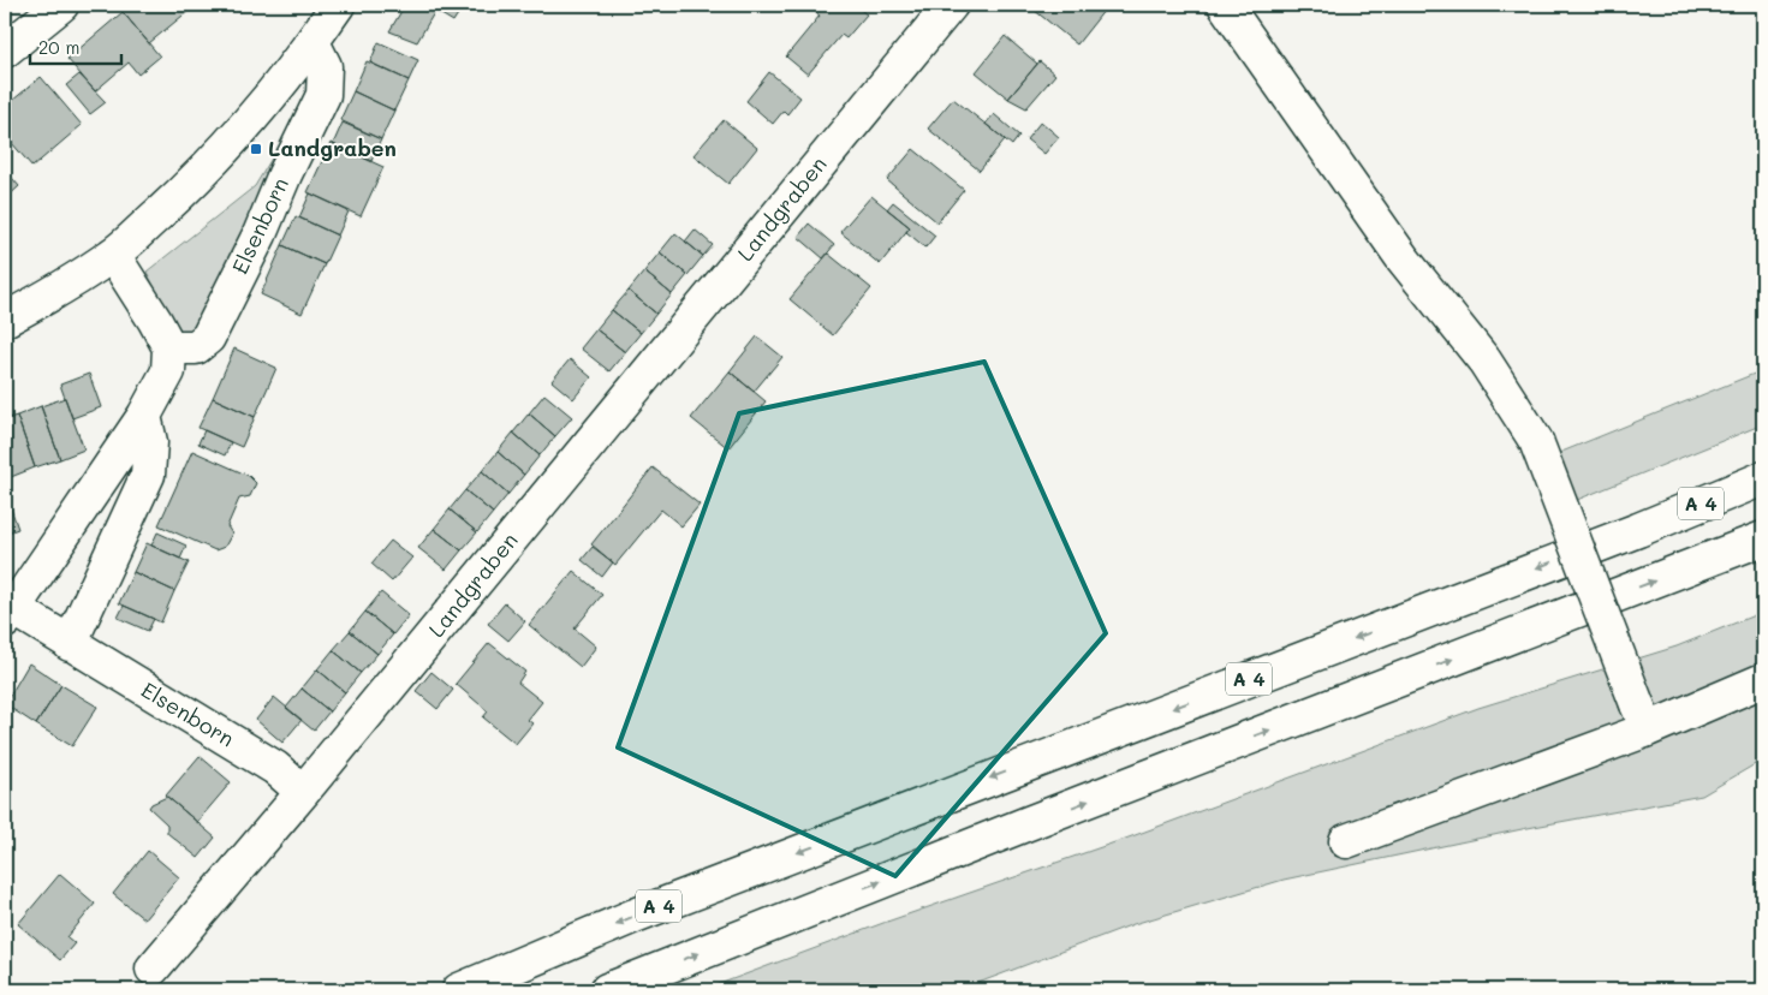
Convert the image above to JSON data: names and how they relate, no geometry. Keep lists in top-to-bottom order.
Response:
{
  "streets": {
    "main road": ["Landgraben", "Elsenborn", "A 4"]
  },
  "crossings": [
    ["Landgraben", "Elsenborn"]
  ],
  "places": {
    "transit": ["Landgraben"]
  },
  "scale_bar": "20 m"
}
